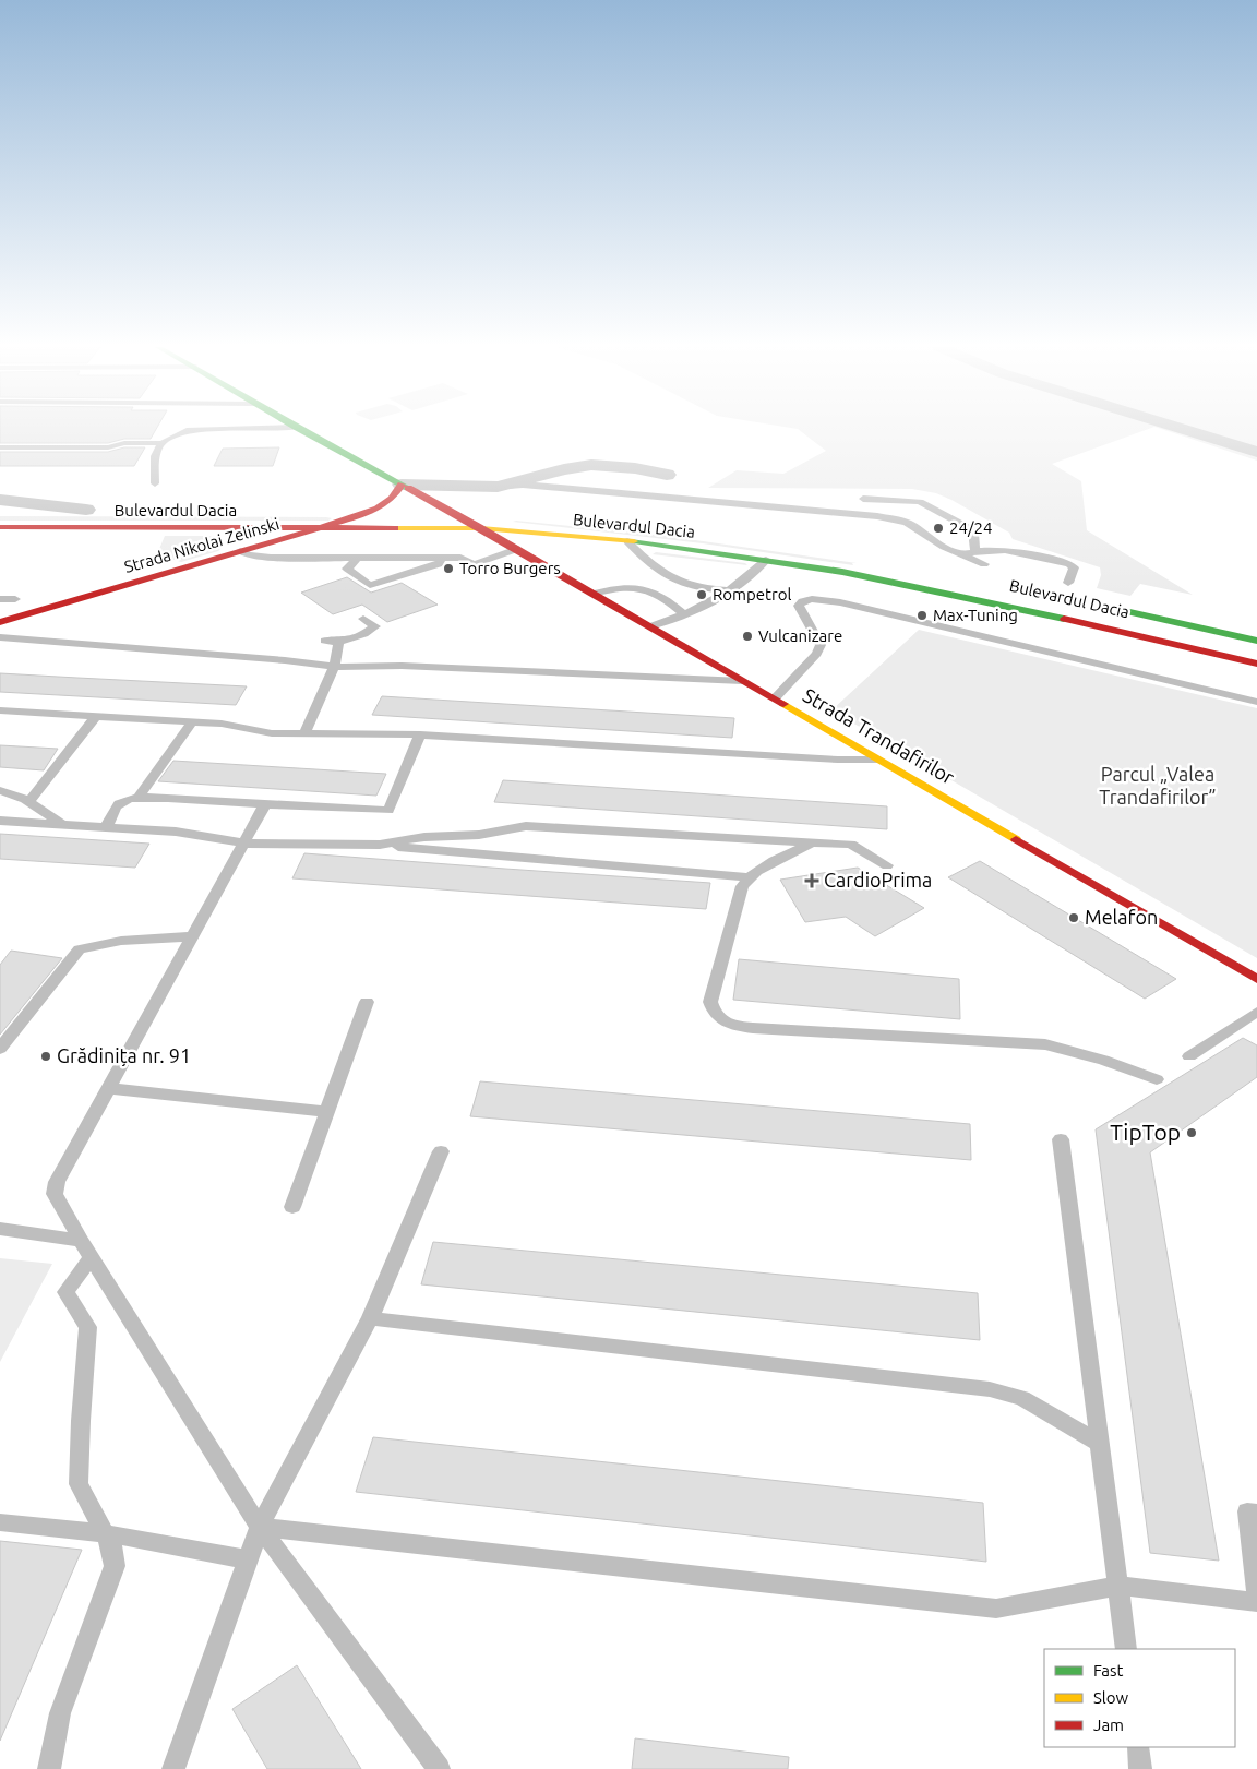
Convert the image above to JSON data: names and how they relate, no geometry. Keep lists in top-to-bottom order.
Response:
{
  "streets": {
    "main road": ["Bulevardul Dacia", "Strada Nikolai Zelinski", "Strada Trandafirilor"]
  },
  "crossings": [
    ["Bulevardul Dacia", "Strada Nikolai Zelinski"],
    ["Bulevardul Dacia", "Strada Trandafirilor"],
    ["Strada Nikolai Zelinski", "Strada Trandafirilor"]
  ],
  "parks": ["Parcul „Valea Trandafirilor”"],
  "places": {
    "other": [
      "24/24",
      "Torro Burgers",
      "Rompetrol",
      "Max-Tuning",
      "Vulcanizare",
      "Melafon",
      "Grădinița nr. 91",
      "TipTop"
    ],
    "health": ["CardioPrima"]
  },
  "legend": ["Fast", "Slow", "Jam"]
}
